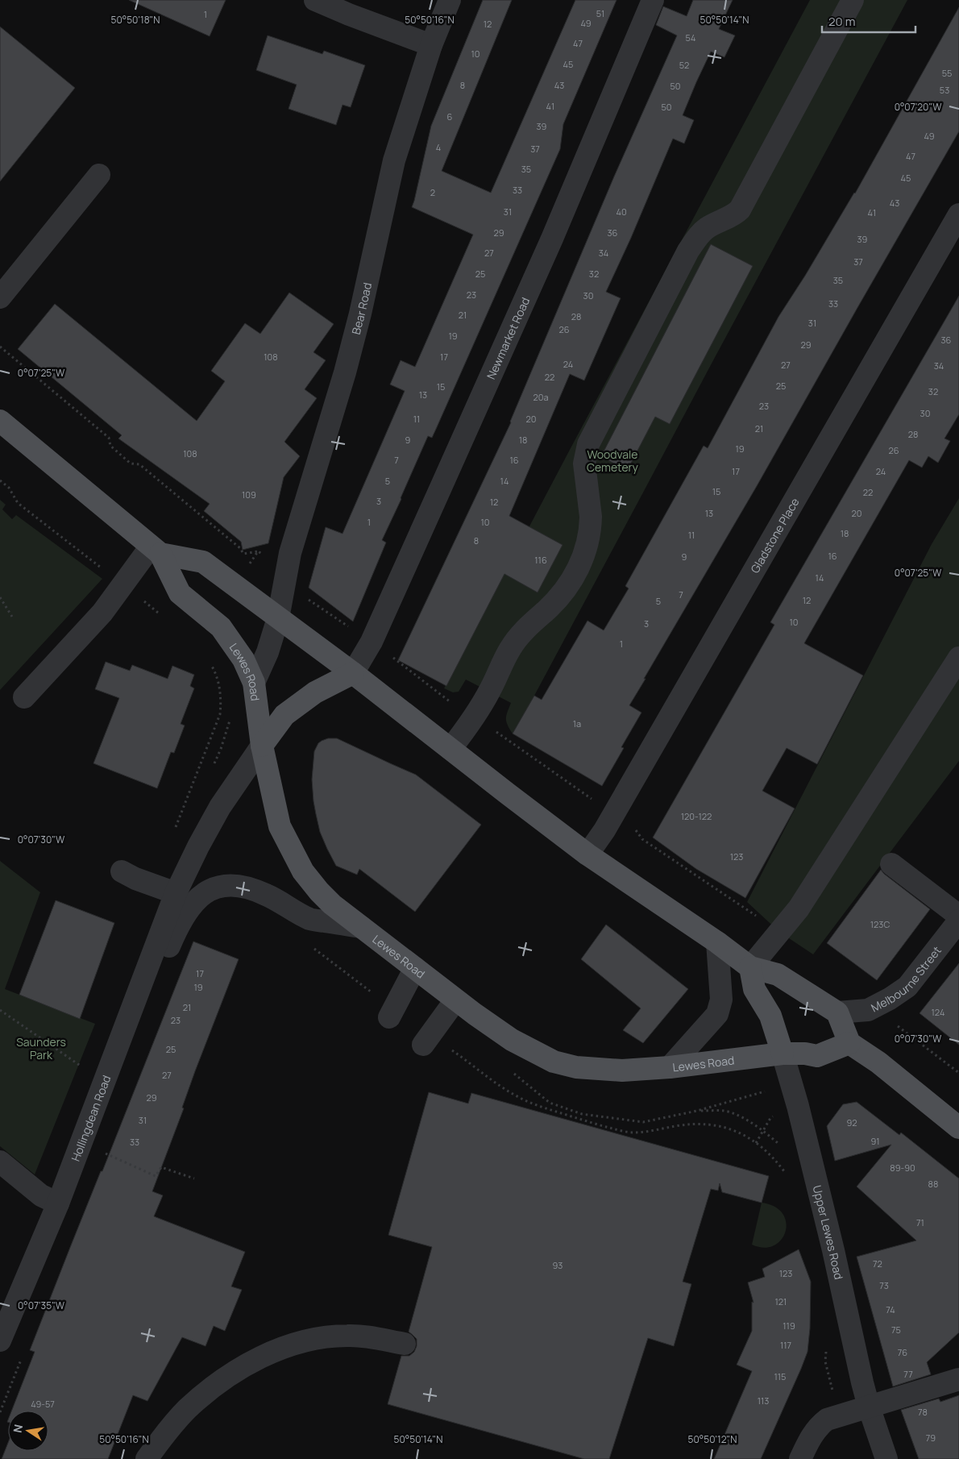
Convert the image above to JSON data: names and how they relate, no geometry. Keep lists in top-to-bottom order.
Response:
{
  "streets": {
    "main road": ["Lewes Road", "Upper Lewes Road"],
    "street": [
      "Bear Road",
      "Newmarket Road",
      "Gladstone Place",
      "Melbourne Street",
      "Hollingdean Road"
    ]
  },
  "crossings": [
    ["Bear Road", "Lewes Road"],
    ["Lewes Road", "Hollingdean Road"],
    ["Lewes Road", "Upper Lewes Road"]
  ],
  "parks": ["Woodvale Cemetery", "Saunders Park"],
  "house_numbers": [
    "51",
    "1",
    "49",
    "12",
    "54",
    "47",
    "10",
    "45",
    "52",
    "55",
    "8",
    "43",
    "50",
    "53",
    "41",
    "50",
    "6",
    "39",
    "49",
    "4",
    "37",
    "47",
    "35",
    "45",
    "33",
    "2",
    "43",
    "31",
    "40",
    "41",
    "29",
    "36",
    "39",
    "27",
    "34",
    "37",
    "25",
    "32",
    "35",
    "23",
    "30",
    "33",
    "21",
    "28",
    "31",
    "26",
    "19",
    "36",
    "29",
    "108",
    "17",
    "24",
    "27",
    "34",
    "22",
    "25",
    "15",
    "32",
    "13",
    "20a",
    "23",
    "30",
    "11",
    "20",
    "21",
    "28",
    "9",
    "18",
    "19",
    "26",
    "108",
    "7",
    "16",
    "17",
    "24",
    "5",
    "14",
    "15",
    "22",
    "109",
    "3",
    "12",
    "13",
    "20",
    "1",
    "10",
    "18",
    "11",
    "8",
    "16",
    "9",
    "116",
    "14",
    "7",
    "12",
    "5",
    "10",
    "3",
    "1",
    "1a",
    "120-122",
    "123",
    "123C",
    "17",
    "19",
    "21",
    "124",
    "23",
    "25",
    "27",
    "29",
    "31",
    "92",
    "91",
    "33",
    "89-90",
    "88",
    "71",
    "72",
    "93",
    "123",
    "73",
    "121",
    "74",
    "119",
    "75",
    "117",
    "76",
    "77",
    "115",
    "113",
    "49-57",
    "78",
    "79"
  ],
  "scale_bar": "20 m",
  "north": "left",
  "coordinates": [
    "50°50'18\"N",
    "50°50'16\"N",
    "50°50'14\"N",
    "0°07'20\"W",
    "0°07'25\"W",
    "0°07'30\"W",
    "0°07'35\"W",
    "50°50'12\"N"
  ]
}
